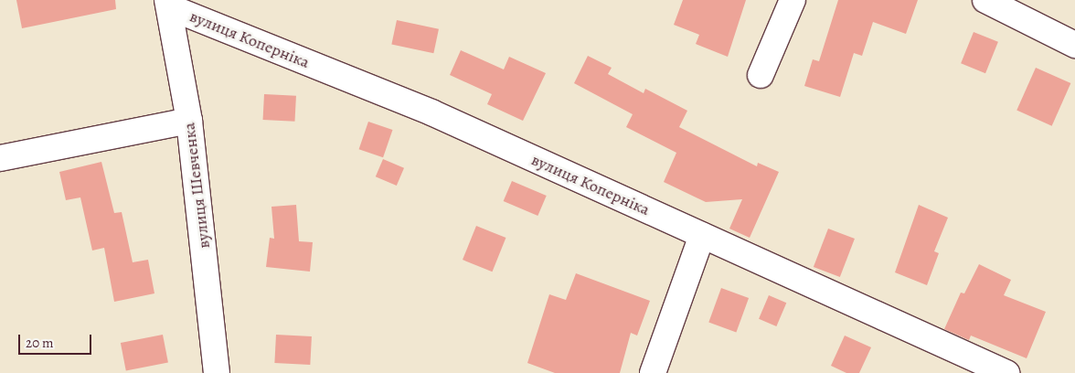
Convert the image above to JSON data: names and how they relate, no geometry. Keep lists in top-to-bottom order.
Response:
{
  "streets": {
    "street": ["вулиця Коперніка", "вулиця Шевченка"]
  },
  "crossings": [
    ["вулиця Коперніка", "вулиця Шевченка"]
  ],
  "scale_bar": "20 m"
}
